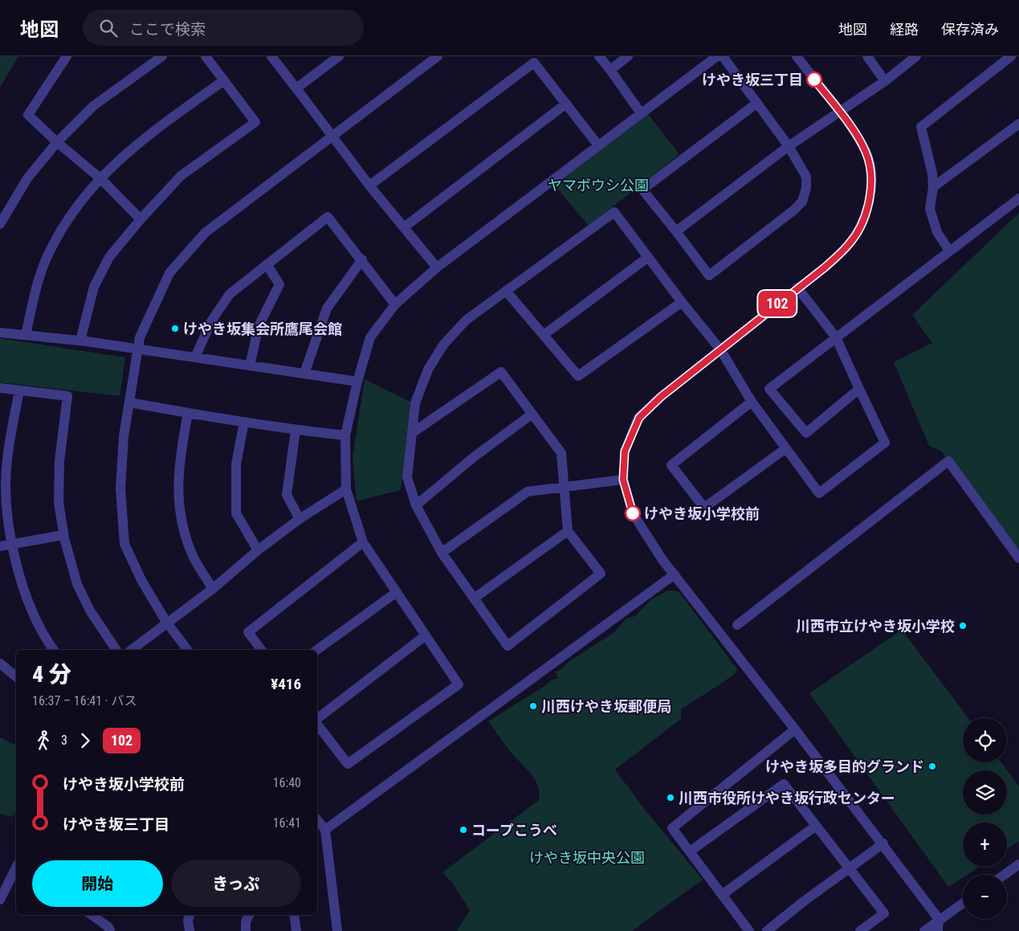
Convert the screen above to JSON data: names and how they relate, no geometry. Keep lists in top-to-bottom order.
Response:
{
  "parks": ["ヤマボウシ公園", "けやき坂中央公園"],
  "places": [
    "けやき坂三丁目",
    "けやき坂集会所鷹尾会館",
    "けやき坂小学校前",
    "川西市立けやき坂小学校",
    "川西けやき坂郵便局",
    "けやき坂多目的グランド",
    "川西市役所けやき坂行政センター",
    "コープこうべ"
  ],
  "lines": ["bus line 102"],
  "page": {
    "header": "地図",
    "search": "ここで検索",
    "nav": ["地図", "経路", "保存済み"],
    "on_map": "102",
    "heading": ["4 分", "16:37 – 16:41 · バス", "¥416"],
    "map_buttons": ["+", "−"],
    "legs": ["3", "102"],
    "list": [
      {
        "name": "けやき坂小学校前",
        "value": "16:40"
      },
      {
        "name": "けやき坂三丁目",
        "value": "16:41"
      }
    ],
    "buttons": ["開始", "きっぷ"]
  }
}
